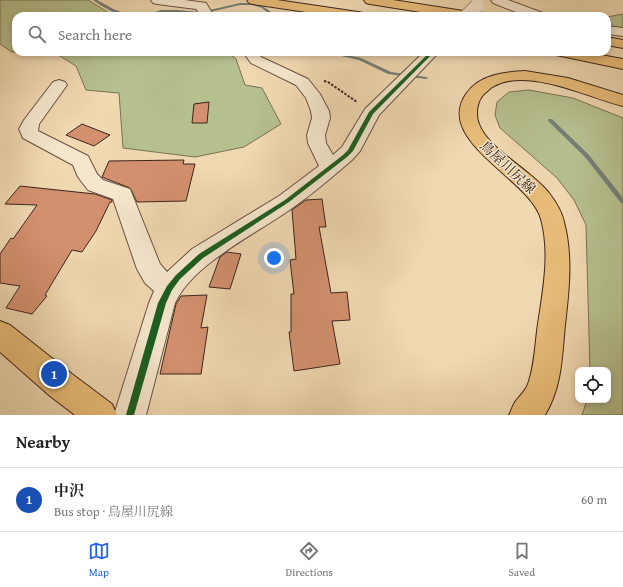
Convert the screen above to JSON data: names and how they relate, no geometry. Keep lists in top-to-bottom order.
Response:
{
  "streets": {
    "main road": ["鳥屋川尻線"]
  },
  "page": {
    "search": "Search here",
    "pins": "1",
    "heading": "Nearby",
    "list": [
      {
        "mark": "1",
        "name": "中沢",
        "note": "Bus stop · 鳥屋川尻線",
        "value": "60 m"
      }
    ],
    "nav": ["Map", "Directions", "Saved"]
  }
}
